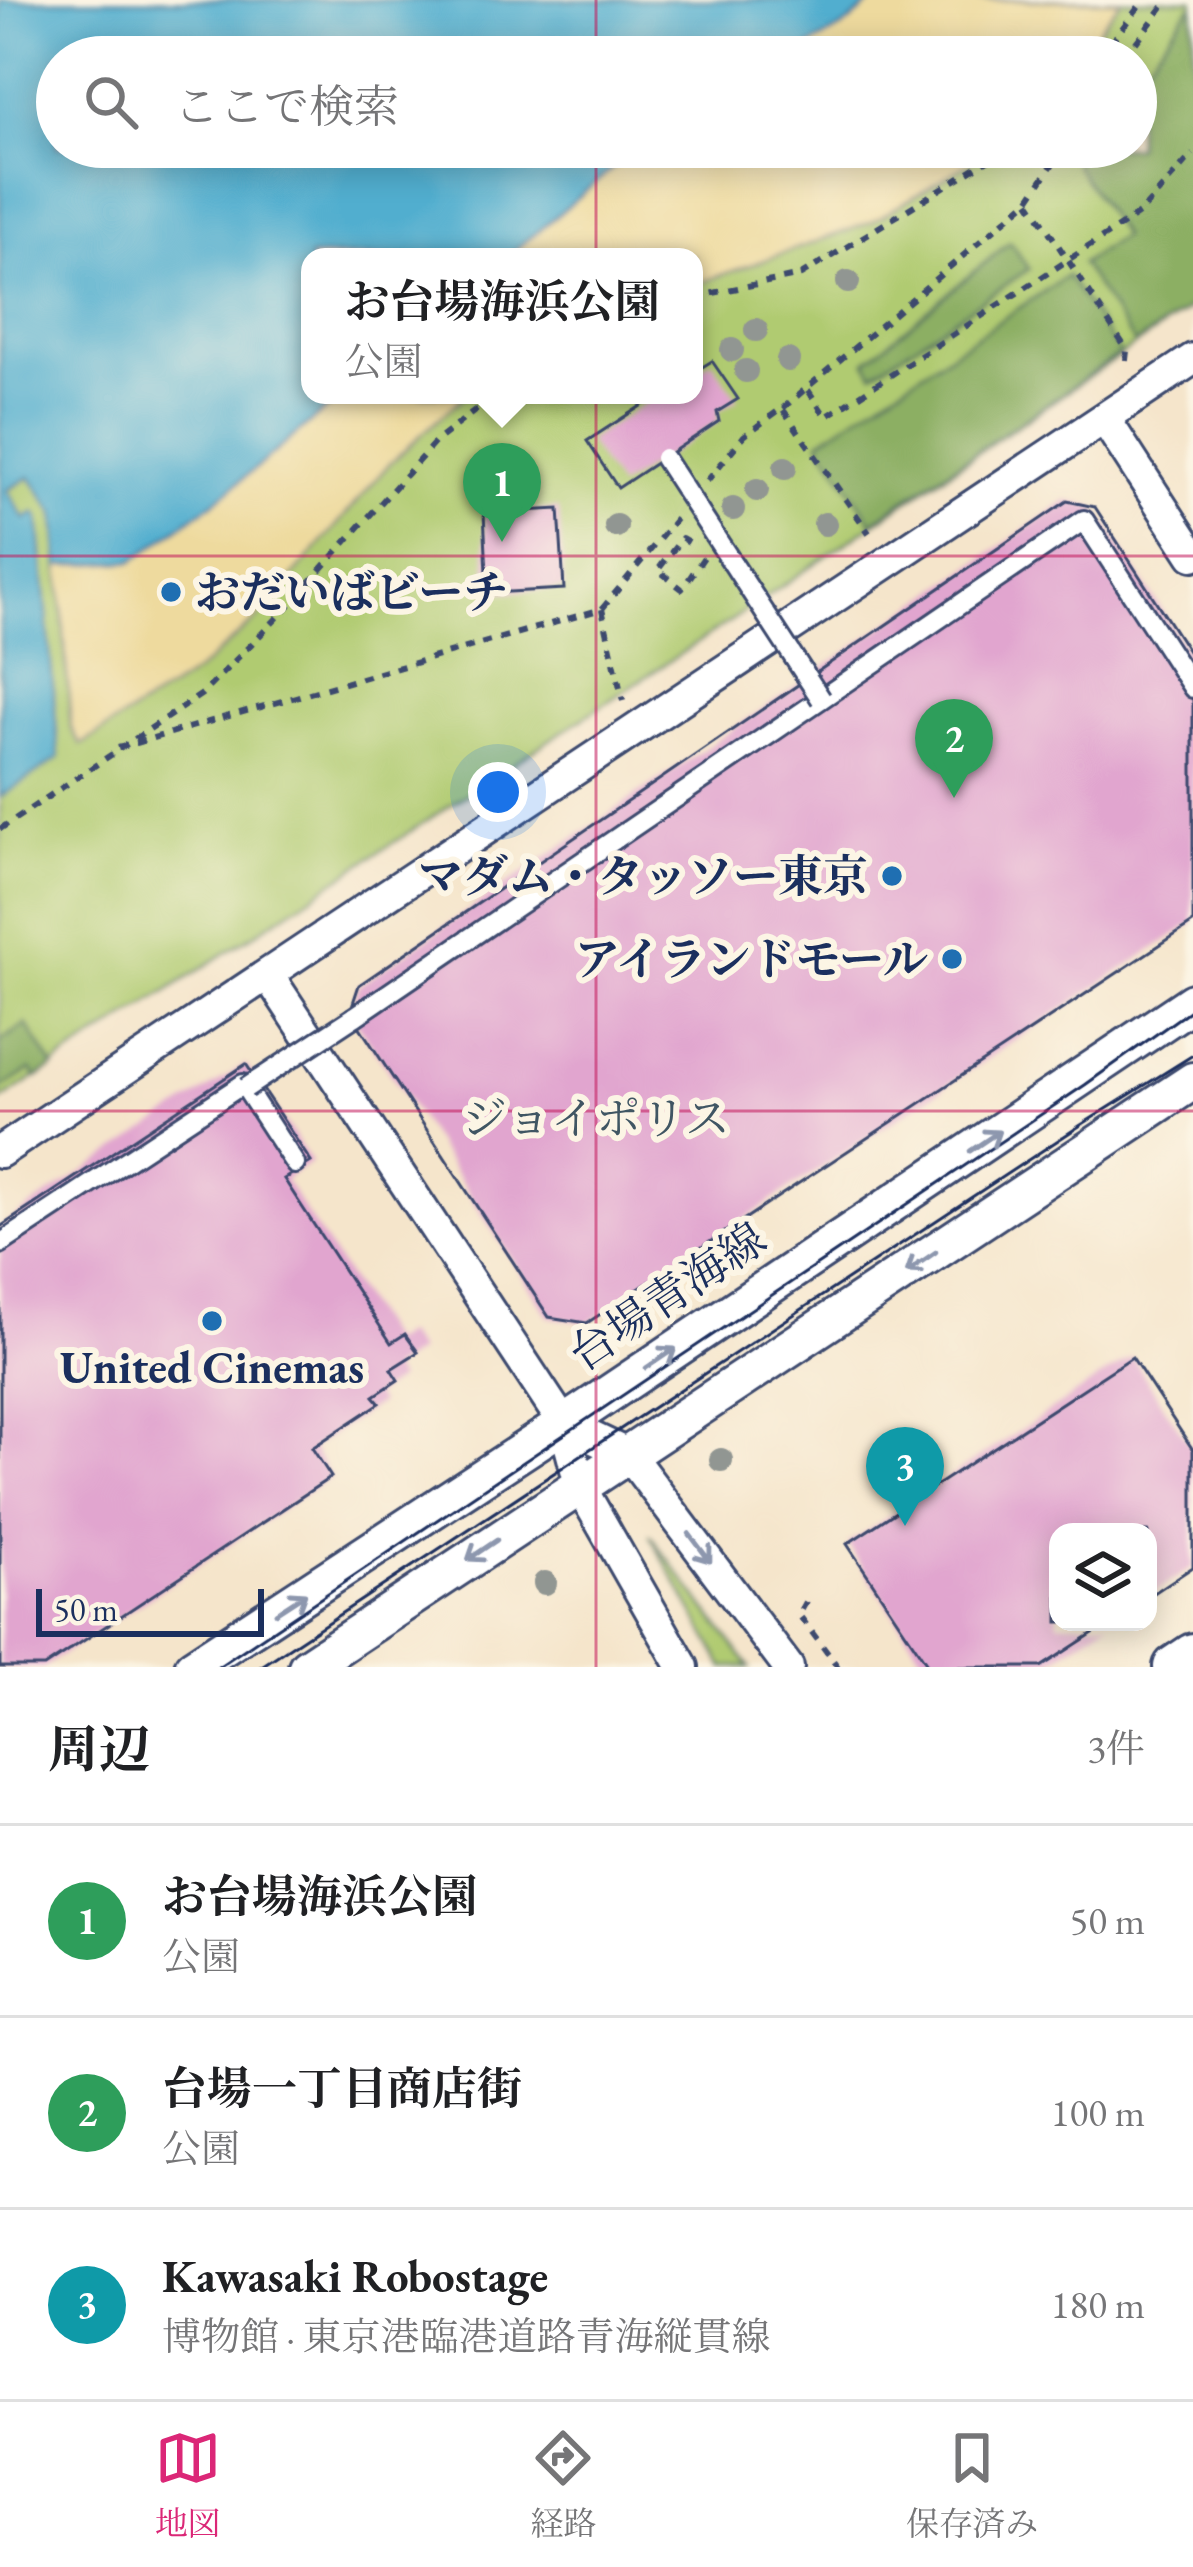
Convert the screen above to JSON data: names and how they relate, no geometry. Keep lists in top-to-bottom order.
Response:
{
  "streets": {
    "main road": ["台場青海線"]
  },
  "parks": ["ジョイポリス"],
  "places": [
    "おだいばビーチ",
    "マダム・タッソー東京",
    "アイランドモール",
    "United Cinemas"
  ],
  "scale_bar": "50 m",
  "page": {
    "search": "ここで検索",
    "popup": ["お台場海浜公園", "公園"],
    "pins": ["1", "2", "3"],
    "scale": "50 m",
    "heading": ["周辺", "3件"],
    "list": [
      {
        "mark": "1",
        "name": "お台場海浜公園",
        "note": "公園",
        "value": "50 m"
      },
      {
        "mark": "2",
        "name": "台場一丁目商店街",
        "note": "公園",
        "value": "100 m"
      },
      {
        "mark": "3",
        "name": "Kawasaki Robostage",
        "note": "博物館 · 東京港臨港道路青海縦貫線",
        "value": "180 m"
      }
    ],
    "nav": ["地図", "経路", "保存済み"]
  }
}
